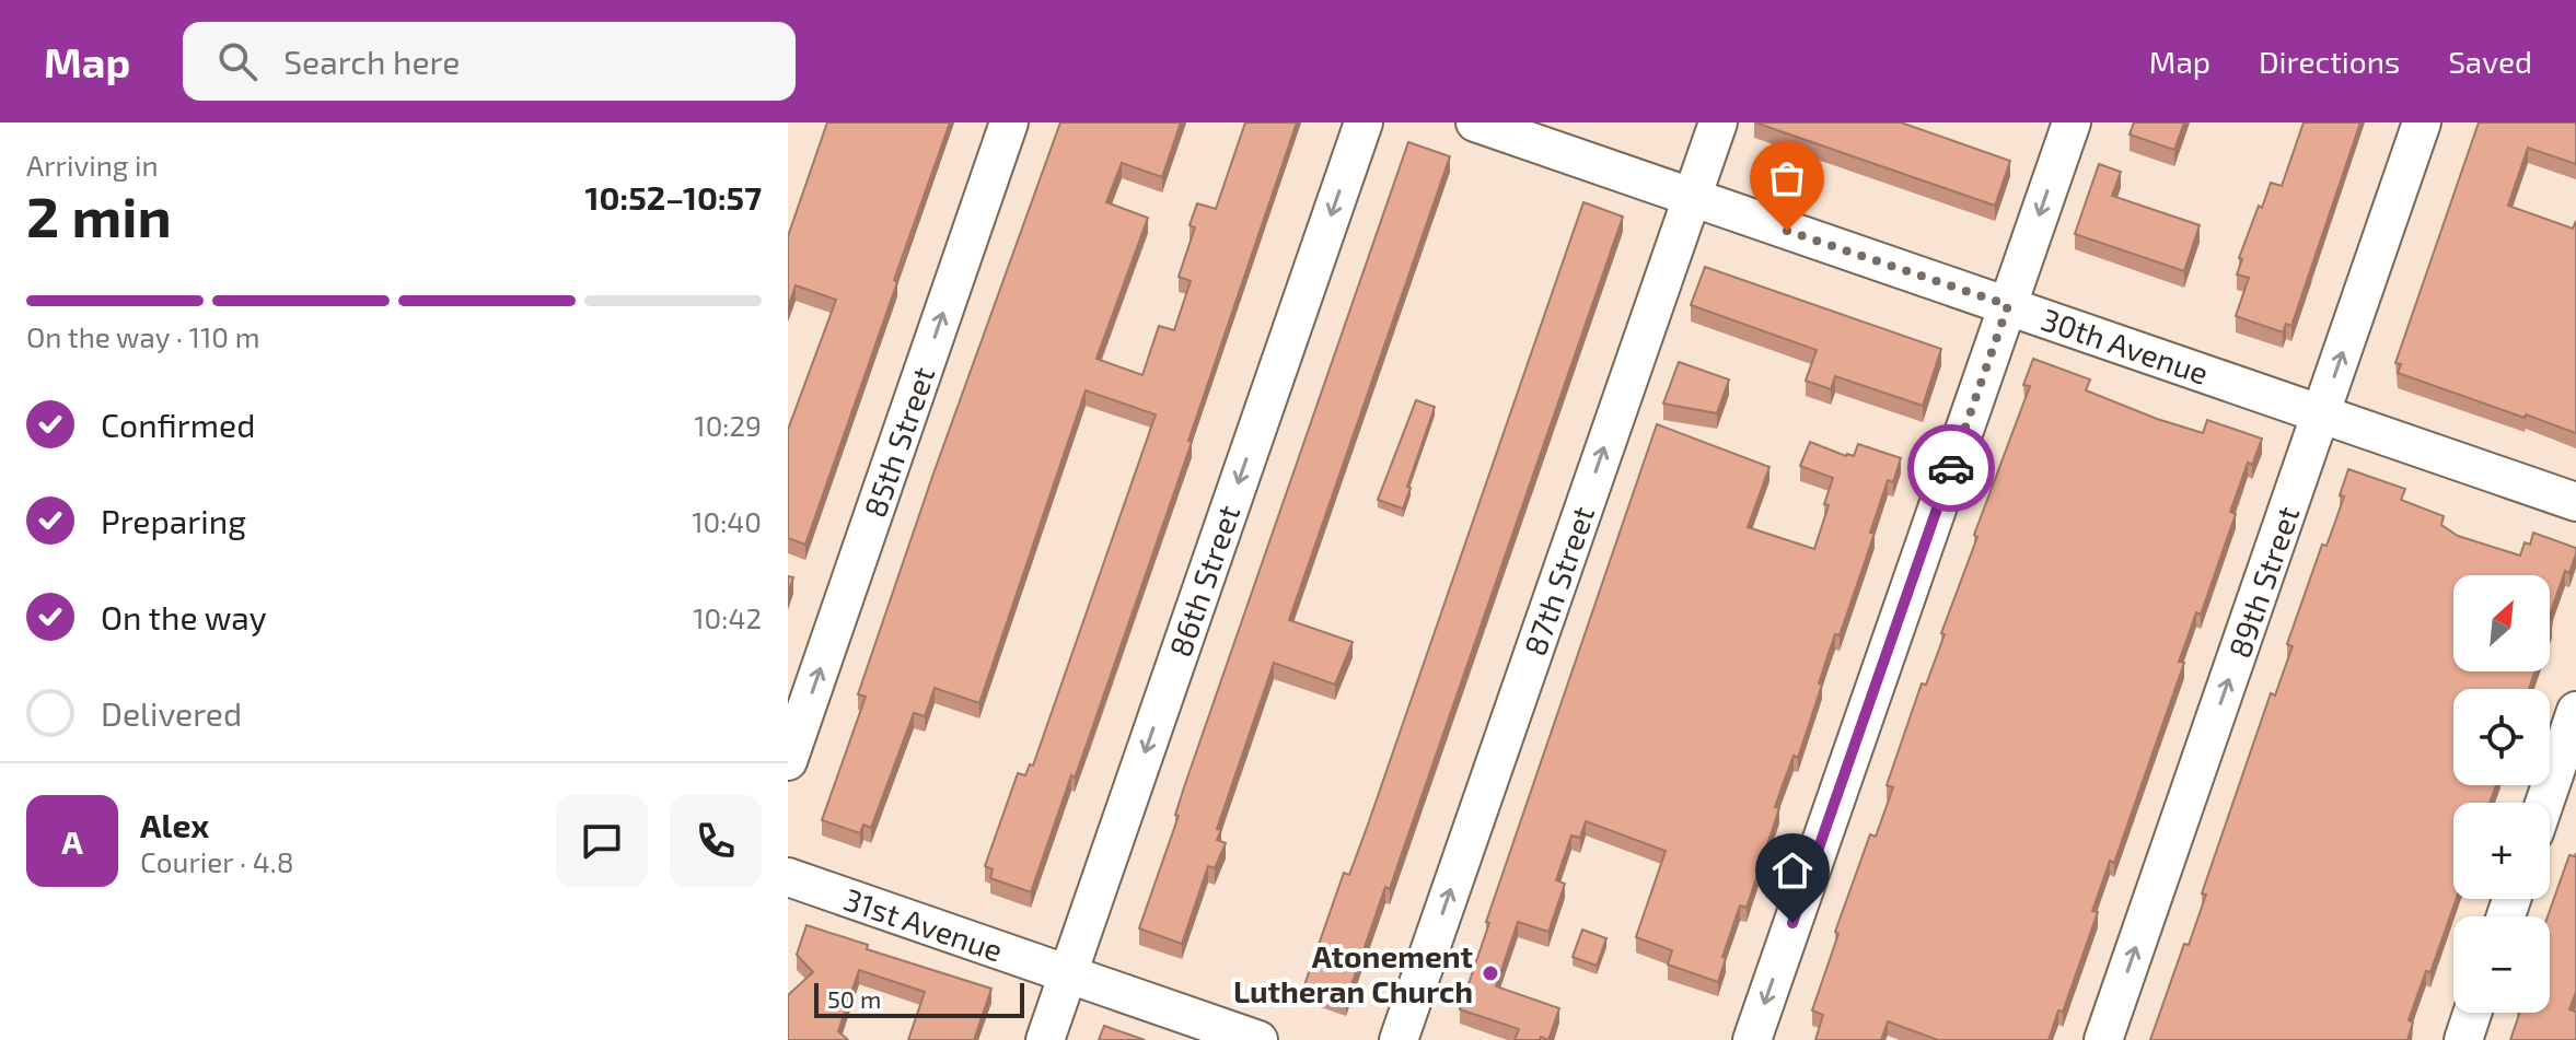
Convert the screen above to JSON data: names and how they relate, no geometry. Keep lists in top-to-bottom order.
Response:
{
  "streets": {
    "street": [
      "30th Avenue",
      "85th Street",
      "86th Street",
      "87th Street",
      "89th Street",
      "31st Avenue"
    ]
  },
  "crossings": [
    ["30th Avenue", "87th Street"],
    ["30th Avenue", "89th Street"],
    ["86th Street", "31st Avenue"]
  ],
  "one_way": ["85th Street", "86th Street"],
  "places": ["Atonement Lutheran Church"],
  "scale_bar": "50 m",
  "north": "top right",
  "page": {
    "header": "Map",
    "search": "Search here",
    "nav": ["Map", "Directions", "Saved"],
    "heading": ["2 min", "Arriving in", "10:52–10:57"],
    "panel": ["Alex", "Courier · 4.8"],
    "bar": "On the way · 110 m",
    "list": [
      ["Confirmed", "10:29"],
      ["Preparing", "10:40"],
      ["On the way", "10:42"],
      "Delivered"
    ],
    "map_buttons": ["+", "−"],
    "round": "A",
    "scale": "50 m"
  }
}
